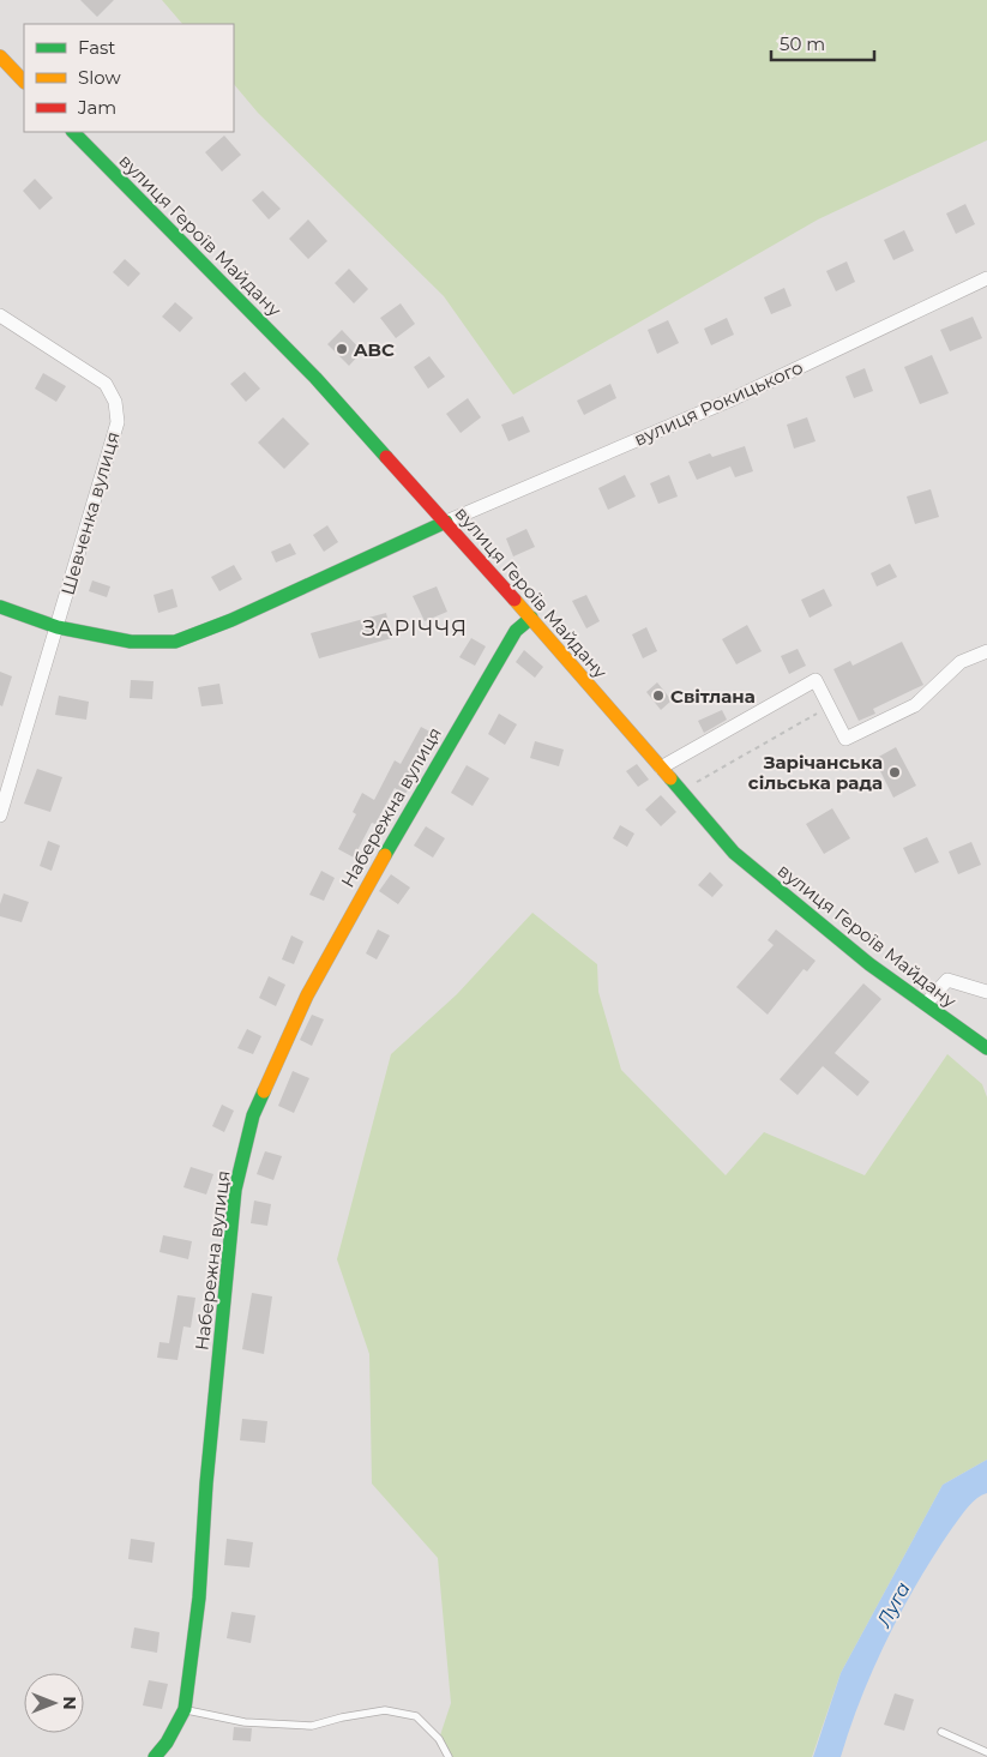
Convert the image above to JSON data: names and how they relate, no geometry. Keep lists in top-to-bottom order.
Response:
{
  "streets": {
    "street": [
      "вулиця Героїв Майдану",
      "вулиця Рокицького",
      "Шевченка вулиця",
      "Набережна вулиця"
    ]
  },
  "crossings": [
    ["вулиця Героїв Майдану", "вулиця Рокицького"],
    ["вулиця Героїв Майдану", "Набережна вулиця"]
  ],
  "districts": ["ЗАРІЧЧЯ"],
  "water": ["Луга"],
  "places": ["ABC", "Світлана", "Зарічанська сільська рада"],
  "legend": ["Fast", "Slow", "Jam"],
  "scale_bar": "50 m",
  "north": "right"
}
